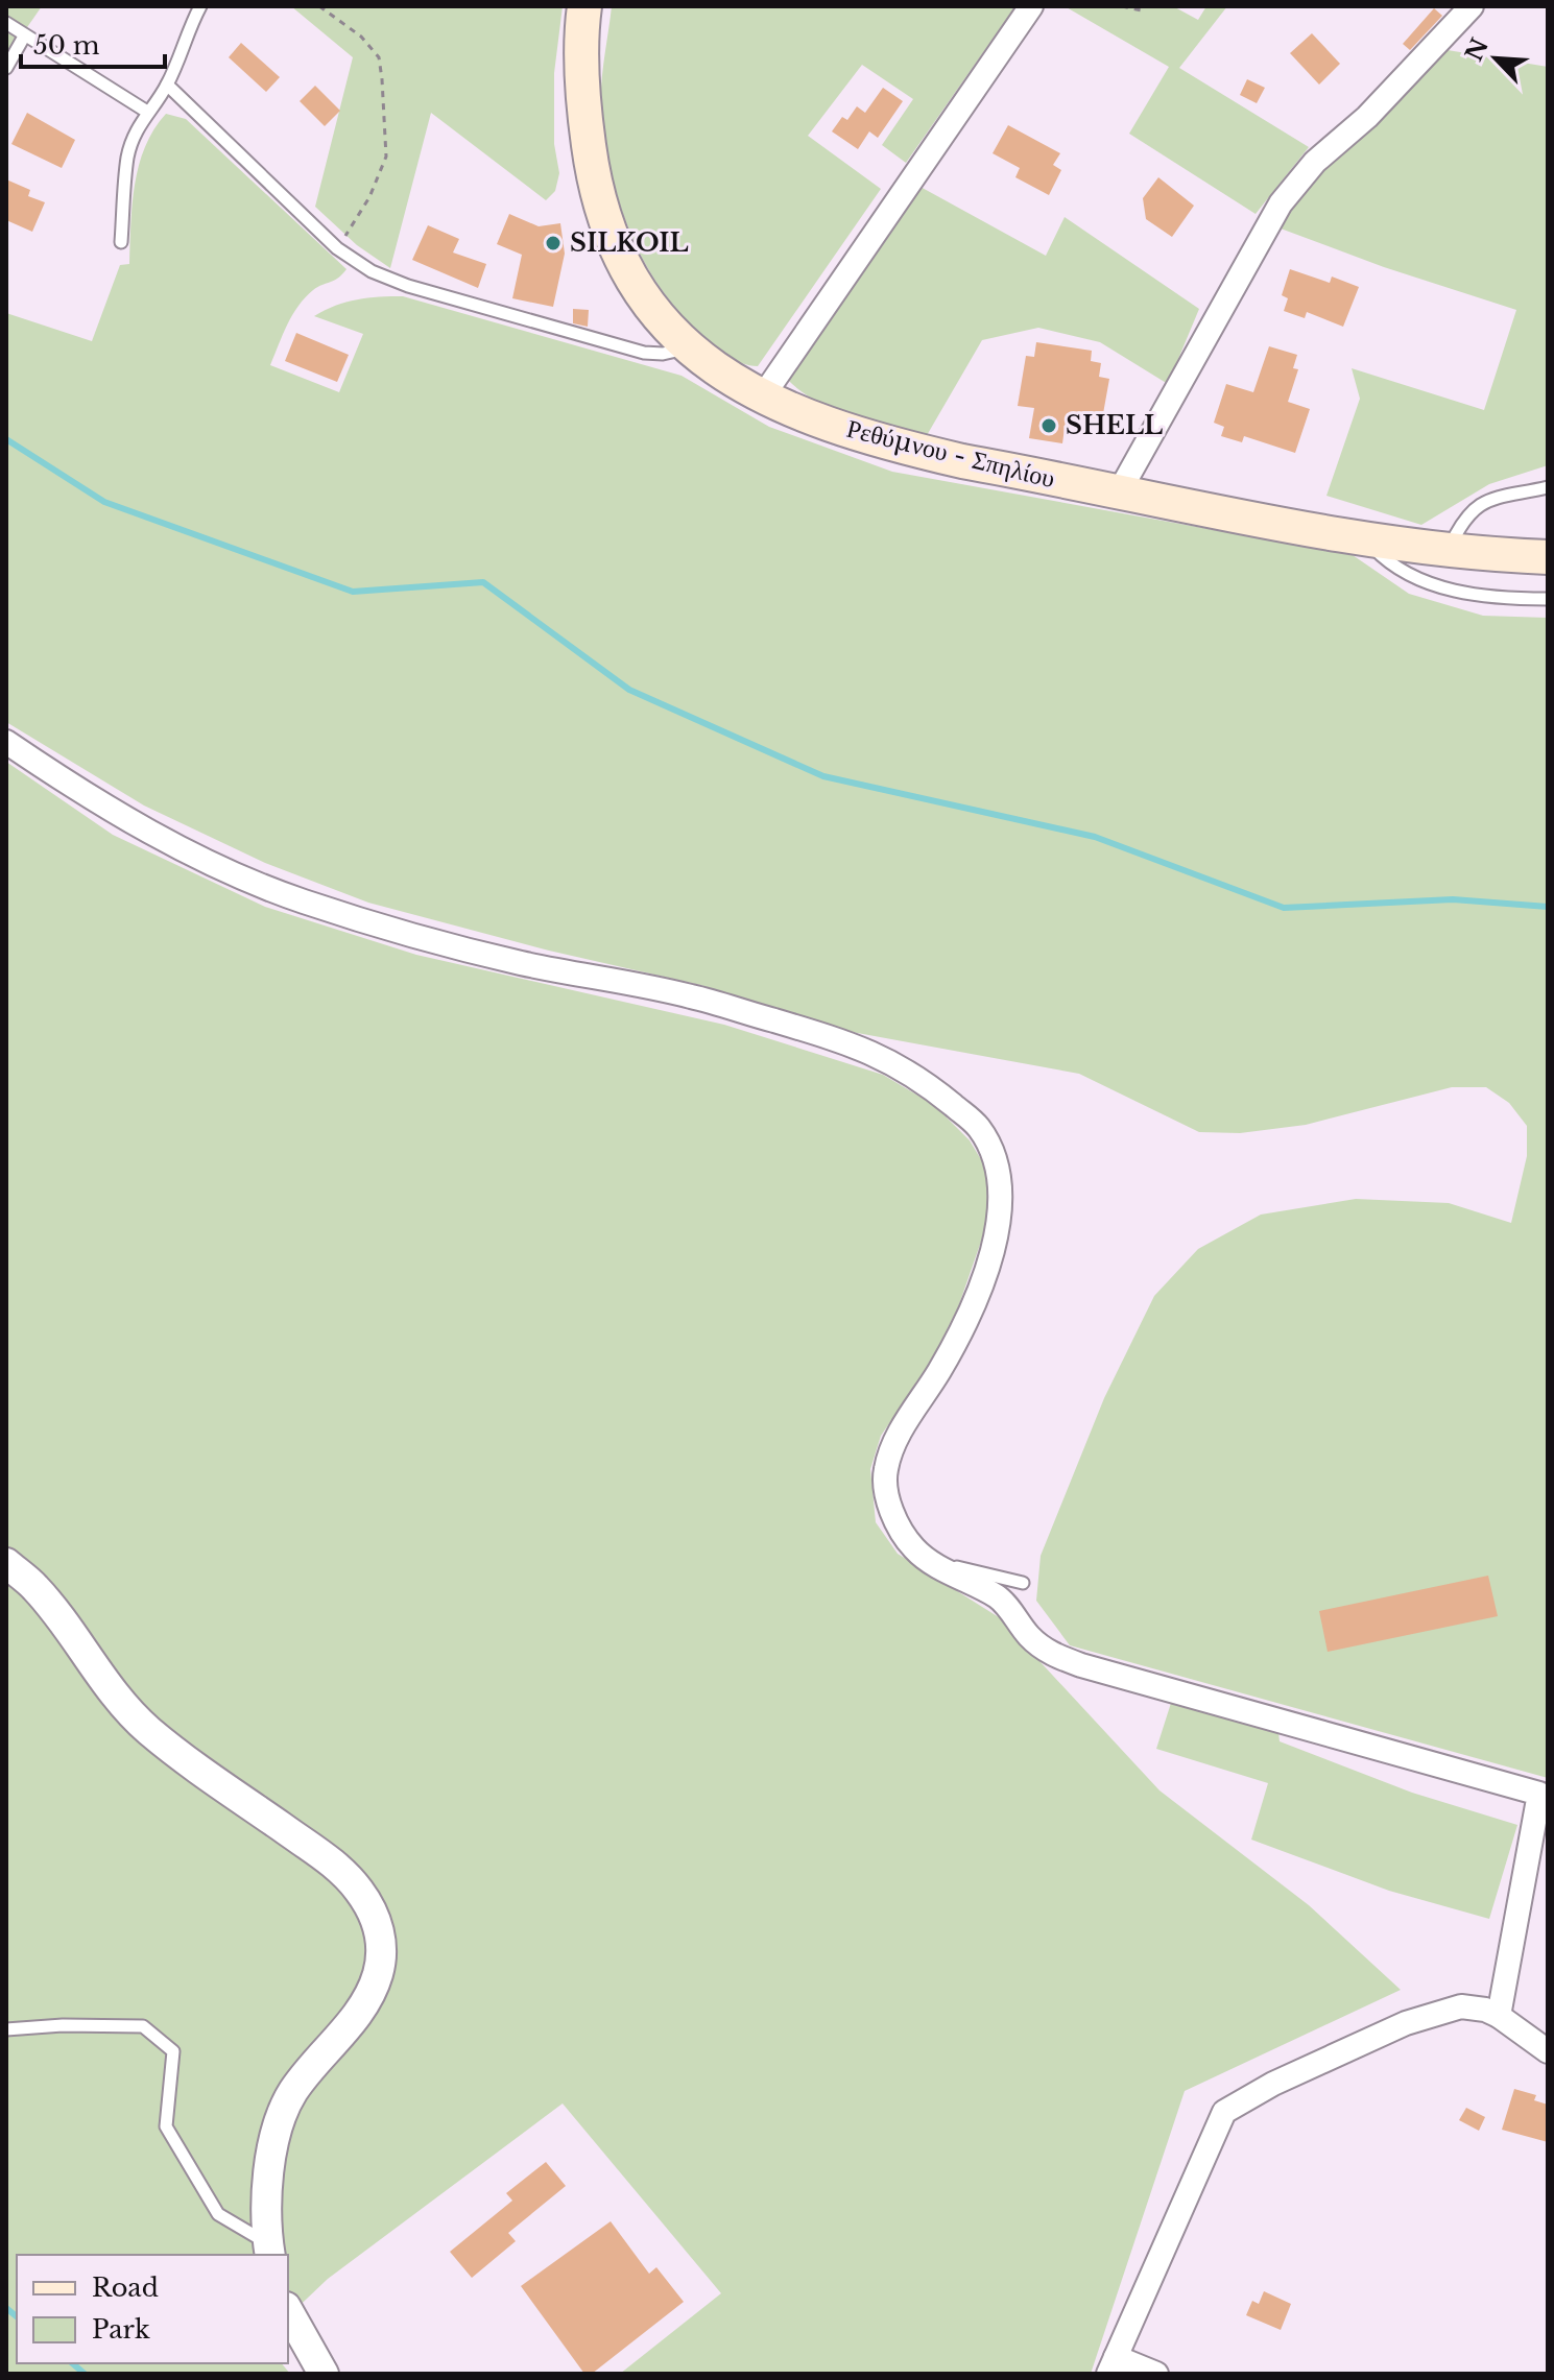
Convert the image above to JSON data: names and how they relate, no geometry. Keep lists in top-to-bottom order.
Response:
{
  "streets": {
    "main road": ["Ρεθύμνου - Σπηλίου"]
  },
  "places": ["SILKOIL", "SHELL"],
  "legend": ["Road", "Park"],
  "scale_bar": "50 m",
  "north": "top left"
}
